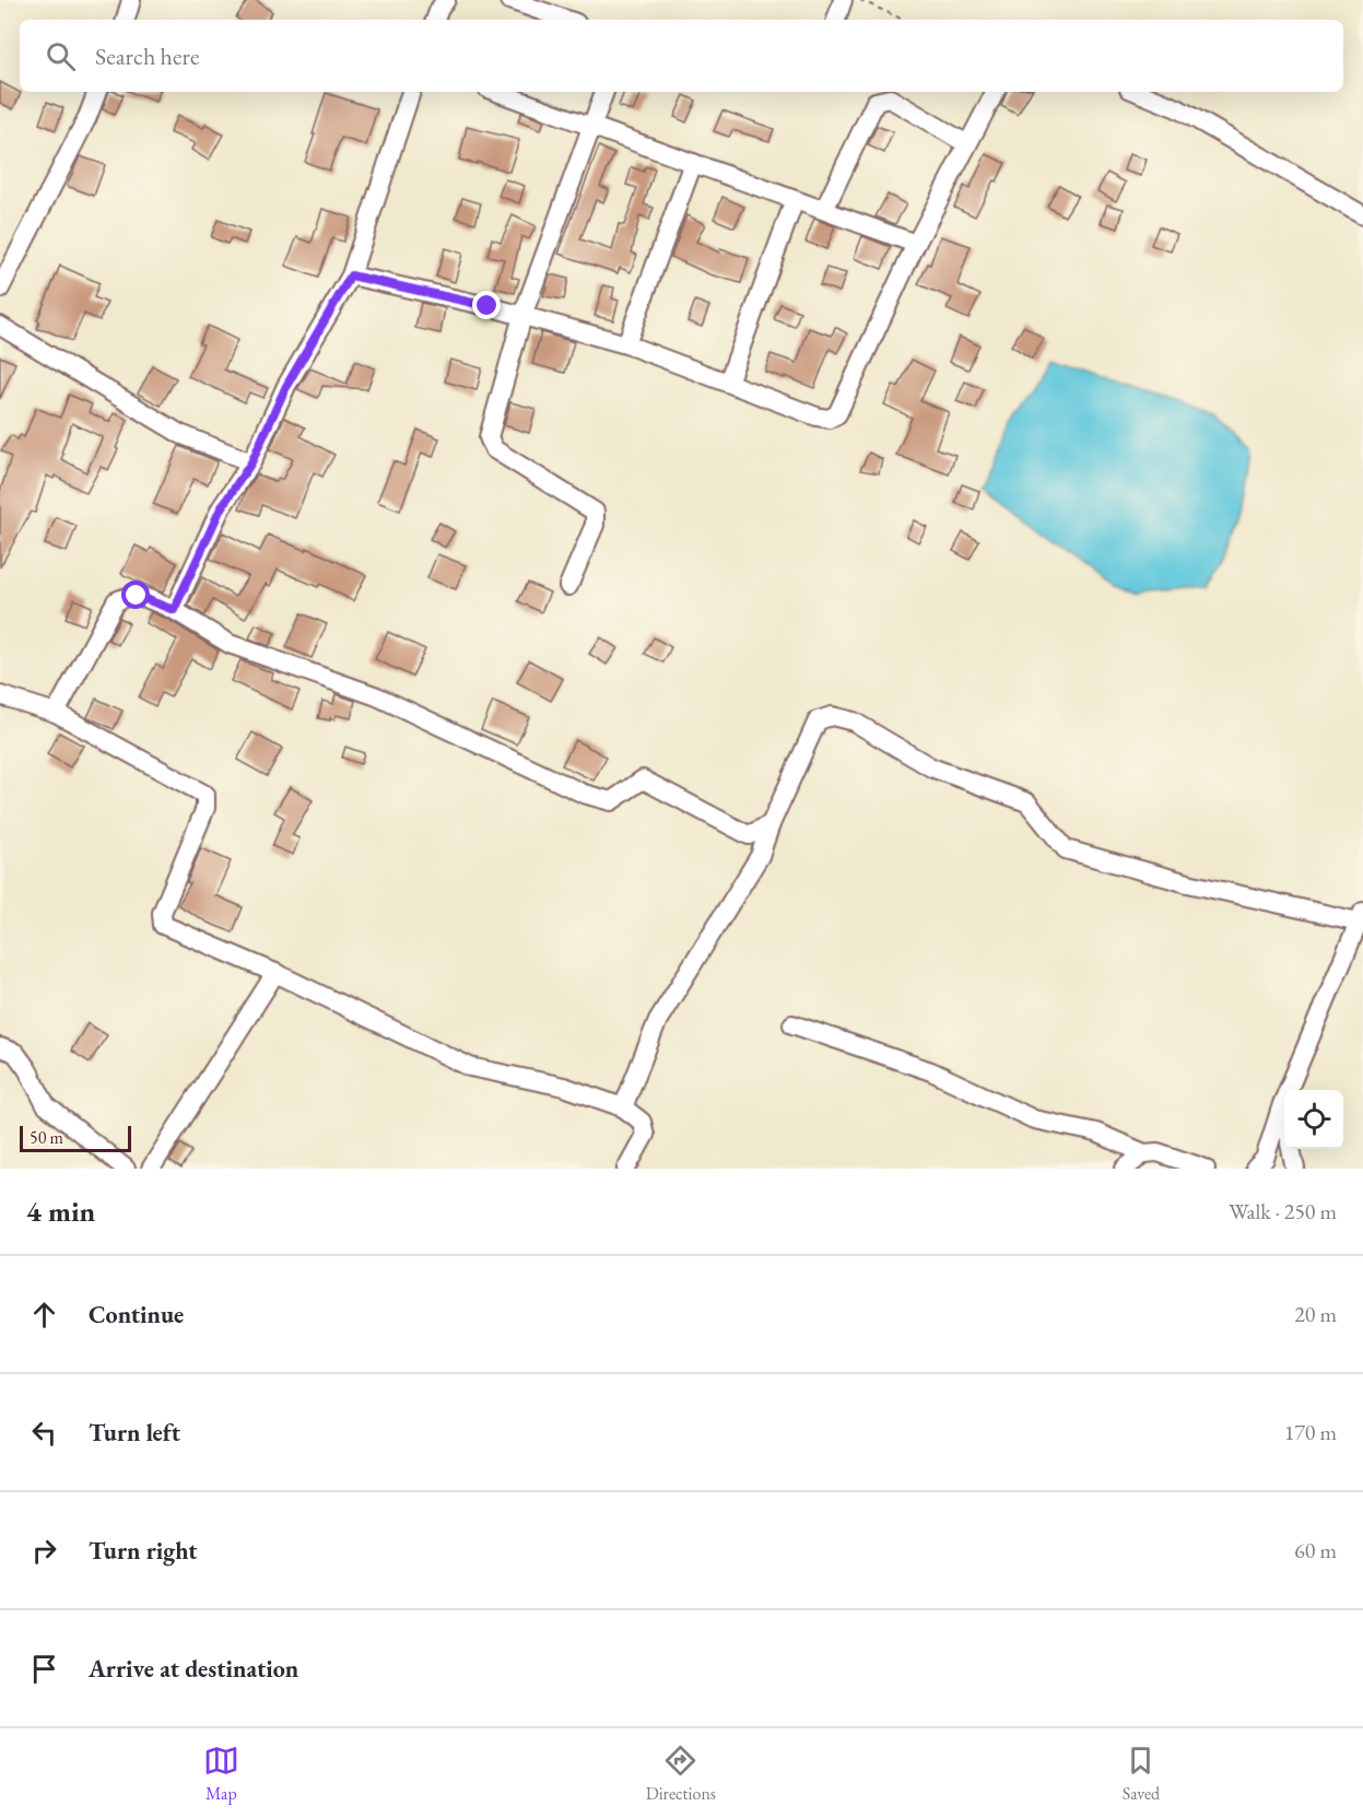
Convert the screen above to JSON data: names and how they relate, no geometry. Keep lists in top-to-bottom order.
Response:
{
  "scale_bar": "50 m",
  "page": {
    "search": "Search here",
    "scale": "50 m",
    "heading": ["4 min", "Walk · 250 m"],
    "list": [
      ["Continue", "20 m"],
      ["Turn left", "170 m"],
      ["Turn right", "60 m"],
      "Arrive at destination"
    ],
    "nav": ["Map", "Directions", "Saved"]
  }
}
